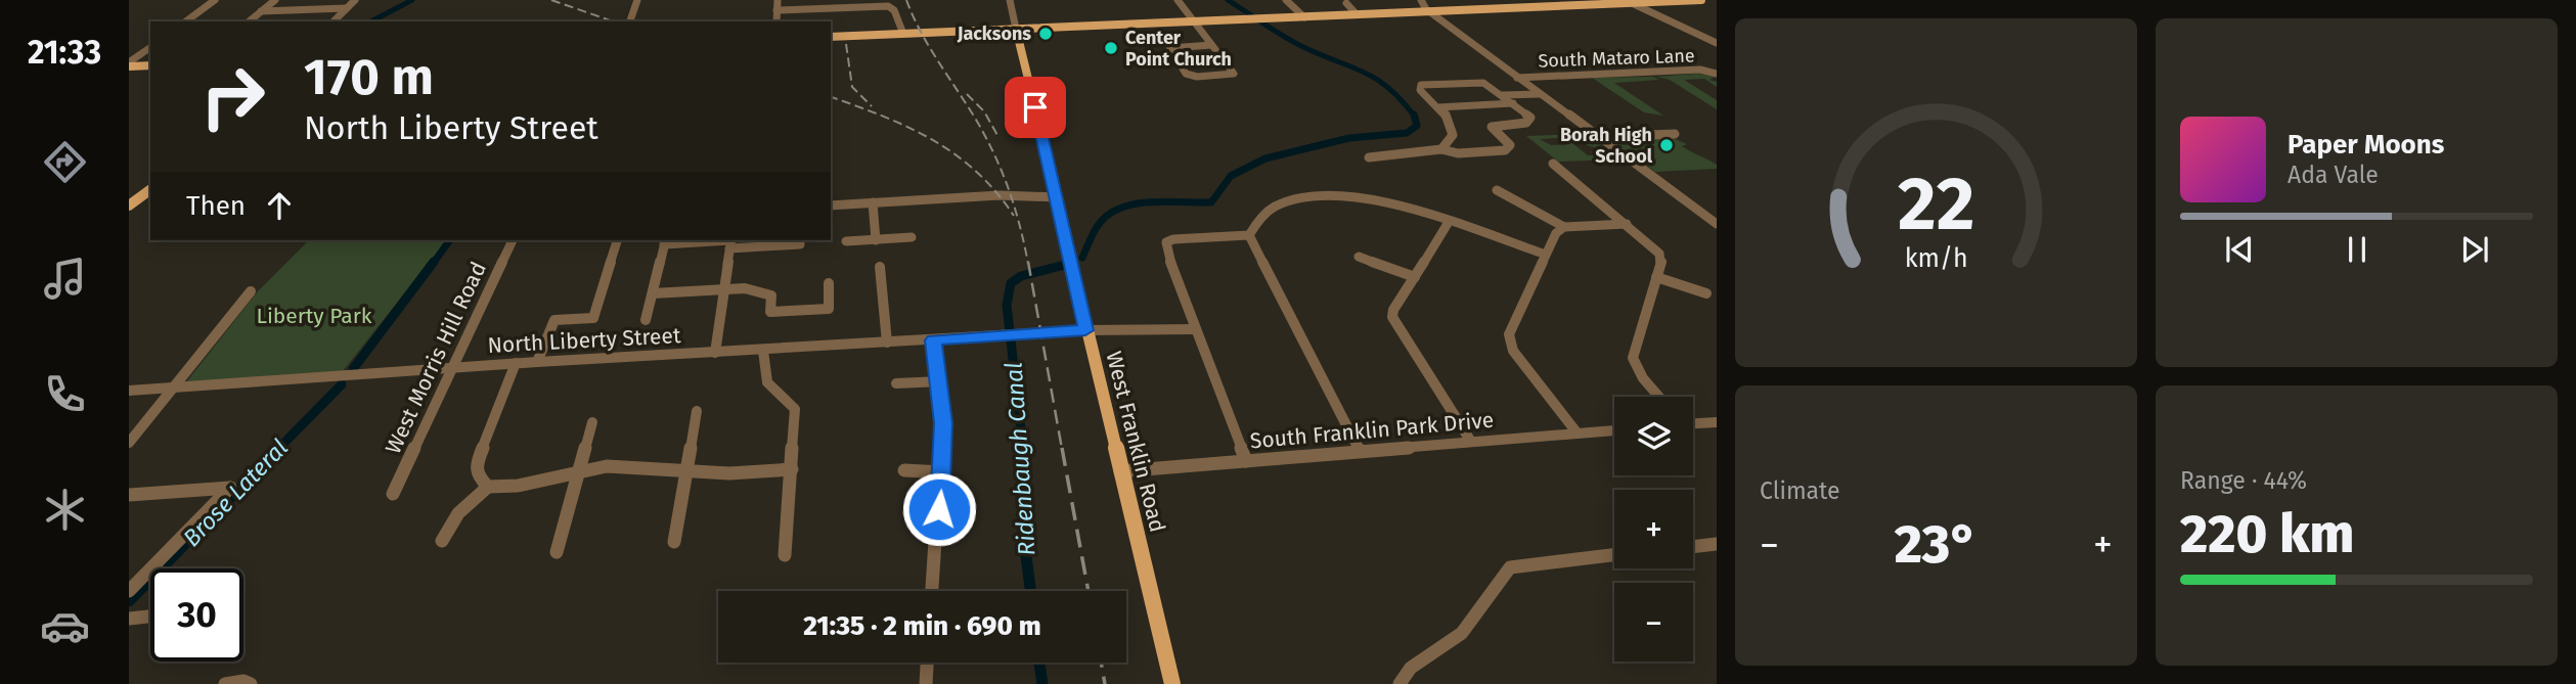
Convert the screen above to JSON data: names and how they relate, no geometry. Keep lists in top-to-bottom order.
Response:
{
  "streets": {
    "main road": ["West Franklin Road"],
    "street": [
      "South Mataro Lane",
      "North Liberty Street",
      "West Morris Hill Road",
      "South Franklin Park Drive"
    ]
  },
  "crossings": [
    ["North Liberty Street", "West Morris Hill Road"],
    ["North Liberty Street", "West Franklin Road"],
    ["South Franklin Park Drive", "West Franklin Road"]
  ],
  "water": ["Ridenbaugh Canal", "Brose Lateral"],
  "parks": ["Liberty Park"],
  "places": ["Jacksons", "Center Point Church", "Borah High School"],
  "page": {
    "tabs": "21:33",
    "turn": ["170 m", "North Liberty Street"],
    "song": ["Paper Moons", "Ada Vale"],
    "then": "Then",
    "tile": [
      "Climate",
      ["Range · 44%", "220 km"]
    ],
    "map_buttons": ["+", "−"],
    "heat": ["−", "23°", "+"],
    "limit": "30",
    "trip": "21:35 · 2 min · 690 m",
    "gauge": ["22", "km/h"]
  }
}
